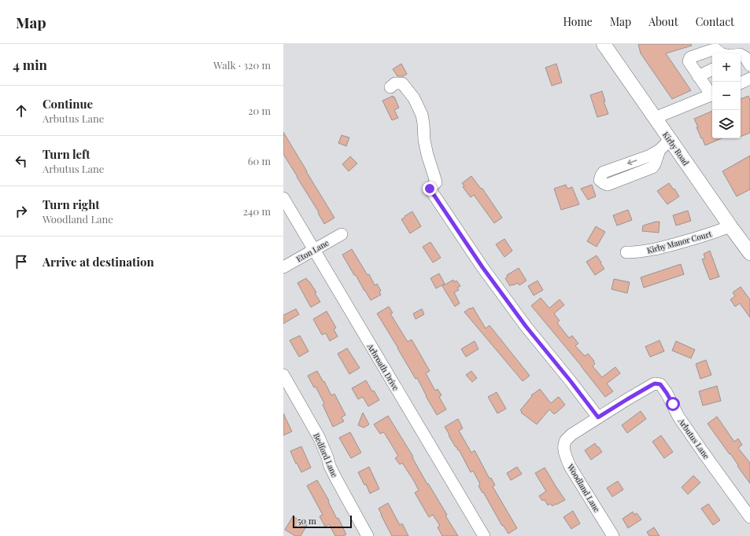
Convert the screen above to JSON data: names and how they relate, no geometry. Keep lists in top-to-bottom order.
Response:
{
  "streets": {
    "main road": ["Kirby Road"],
    "street": [
      "Kirby Manor Court",
      "Eton Lane",
      "Arbroath Drive",
      "Arbutus Lane",
      "Bedford Lane",
      "Woodland Lane"
    ]
  },
  "crossings": [
    ["Kirby Road", "Kirby Manor Court"],
    ["Eton Lane", "Arbroath Drive"],
    ["Arbutus Lane", "Woodland Lane"]
  ],
  "scale_bar": "50 m",
  "page": {
    "header": "Map",
    "nav": [
      "Home",
      "Map",
      "About",
      "Contact"
    ],
    "heading": ["4 min", "Walk · 320 m"],
    "map_buttons": ["+", "−"],
    "list": [
      ["Continue", "Arbutus Lane", "20 m"],
      ["Turn left", "Arbutus Lane", "60 m"],
      ["Turn right", "Woodland Lane", "240 m"],
      "Arrive at destination"
    ],
    "scale": "50 m"
  }
}
